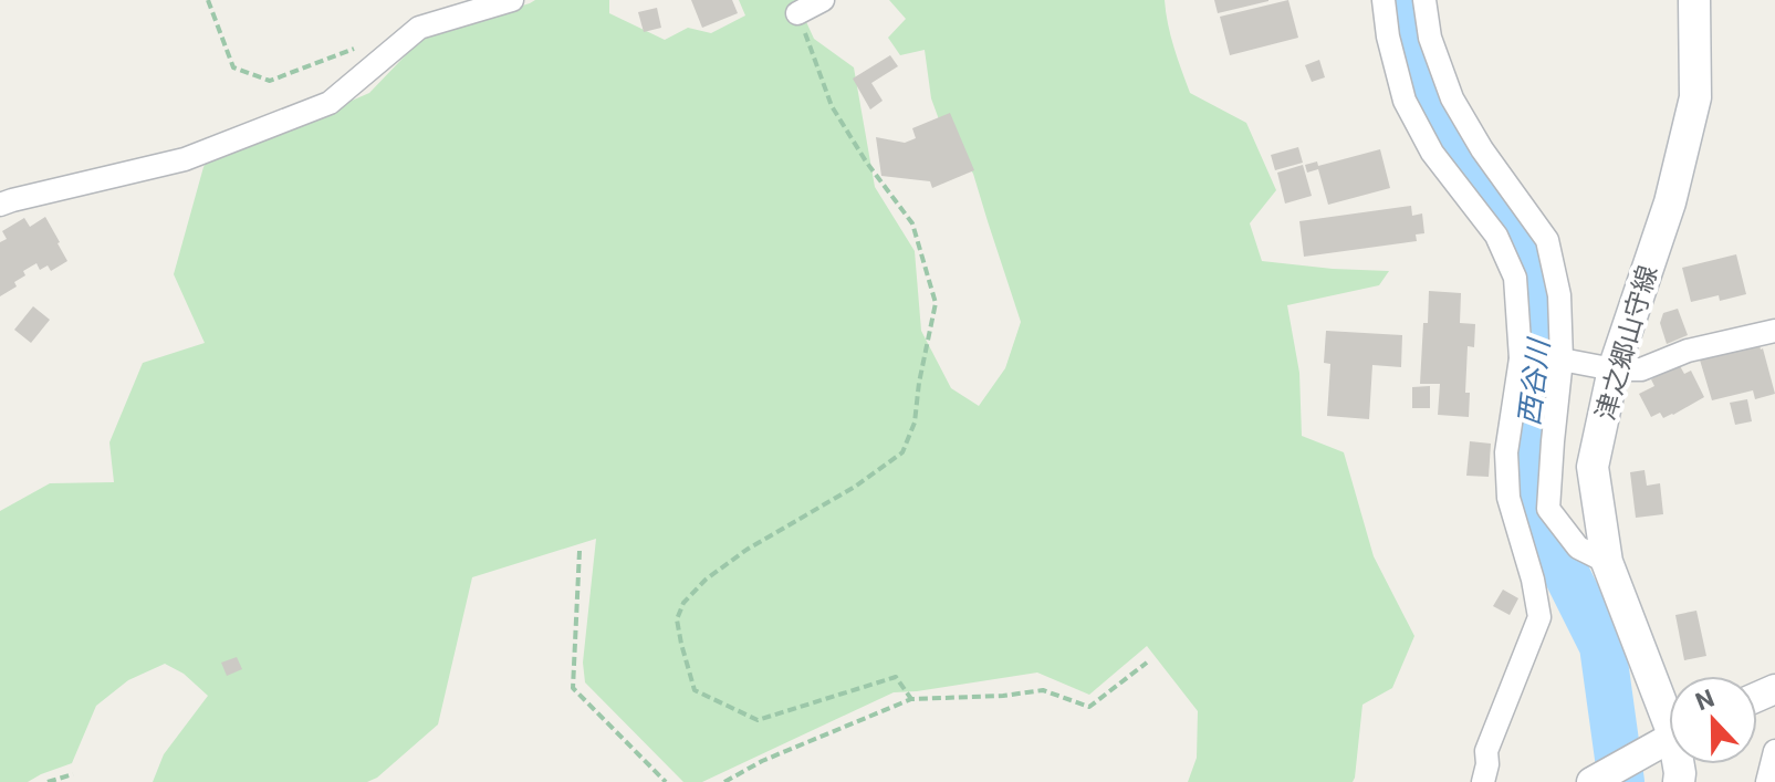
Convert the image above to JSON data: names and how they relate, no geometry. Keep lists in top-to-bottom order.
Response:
{
  "streets": {
    "main road": ["津之郷山守線"]
  },
  "water": ["西谷川"],
  "north": "top"
}
